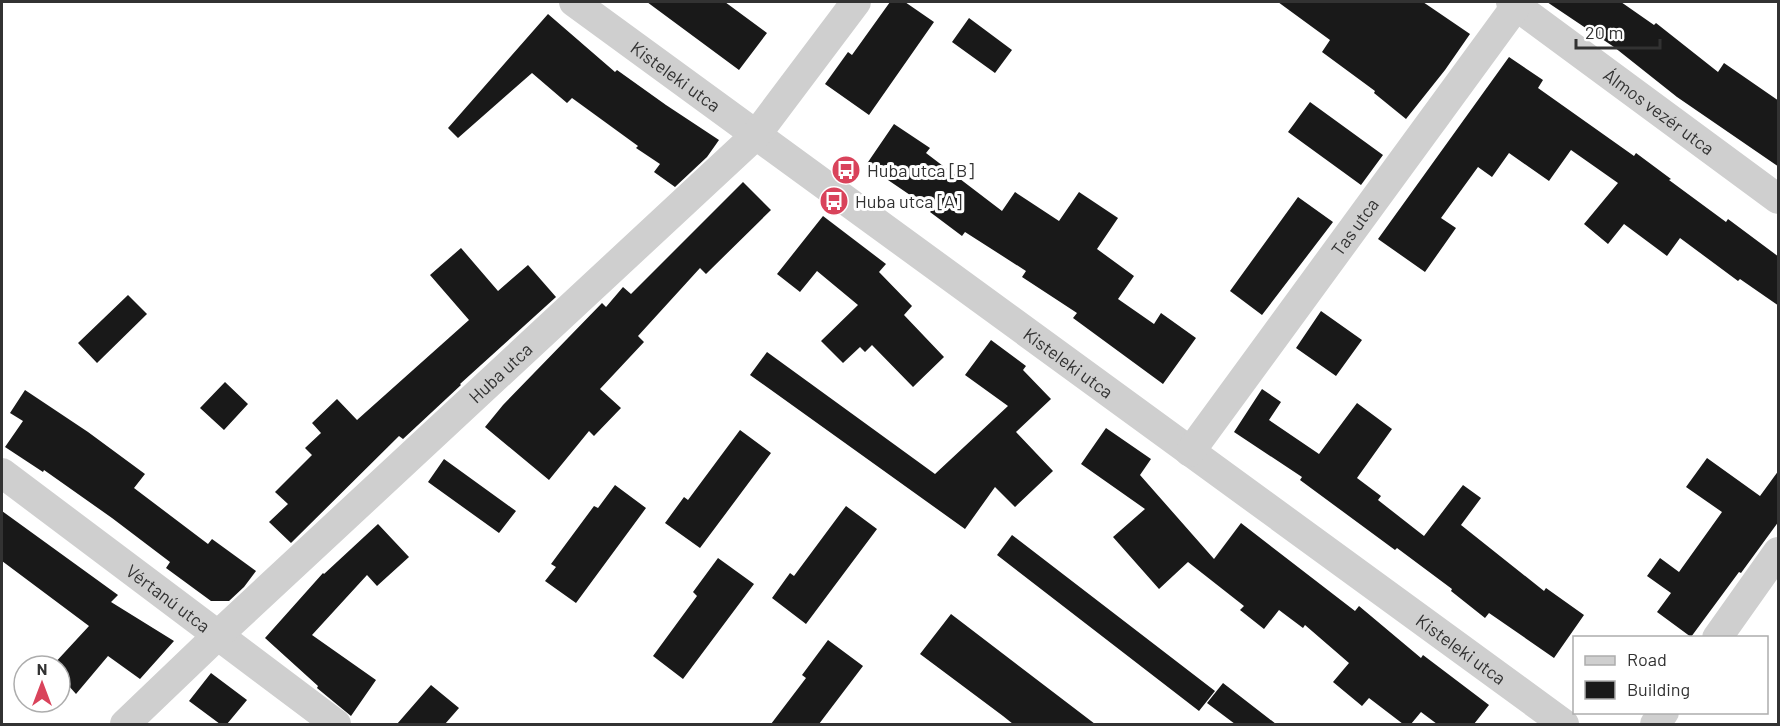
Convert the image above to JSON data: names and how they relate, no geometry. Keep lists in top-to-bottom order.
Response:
{
  "streets": {
    "street": [
      "Kisteleki utca",
      "Álmos vezér utca",
      "Tas utca",
      "Huba utca",
      "Vértanú utca"
    ]
  },
  "crossings": [
    ["Kisteleki utca", "Tas utca"],
    ["Kisteleki utca", "Huba utca"],
    ["Álmos vezér utca", "Tas utca"],
    ["Huba utca", "Vértanú utca"]
  ],
  "places": {
    "bus stop": ["Huba utca [B]", "Huba utca [A]"]
  },
  "legend": ["Road", "Building"],
  "scale_bar": "20 m",
  "north": "top"
}
